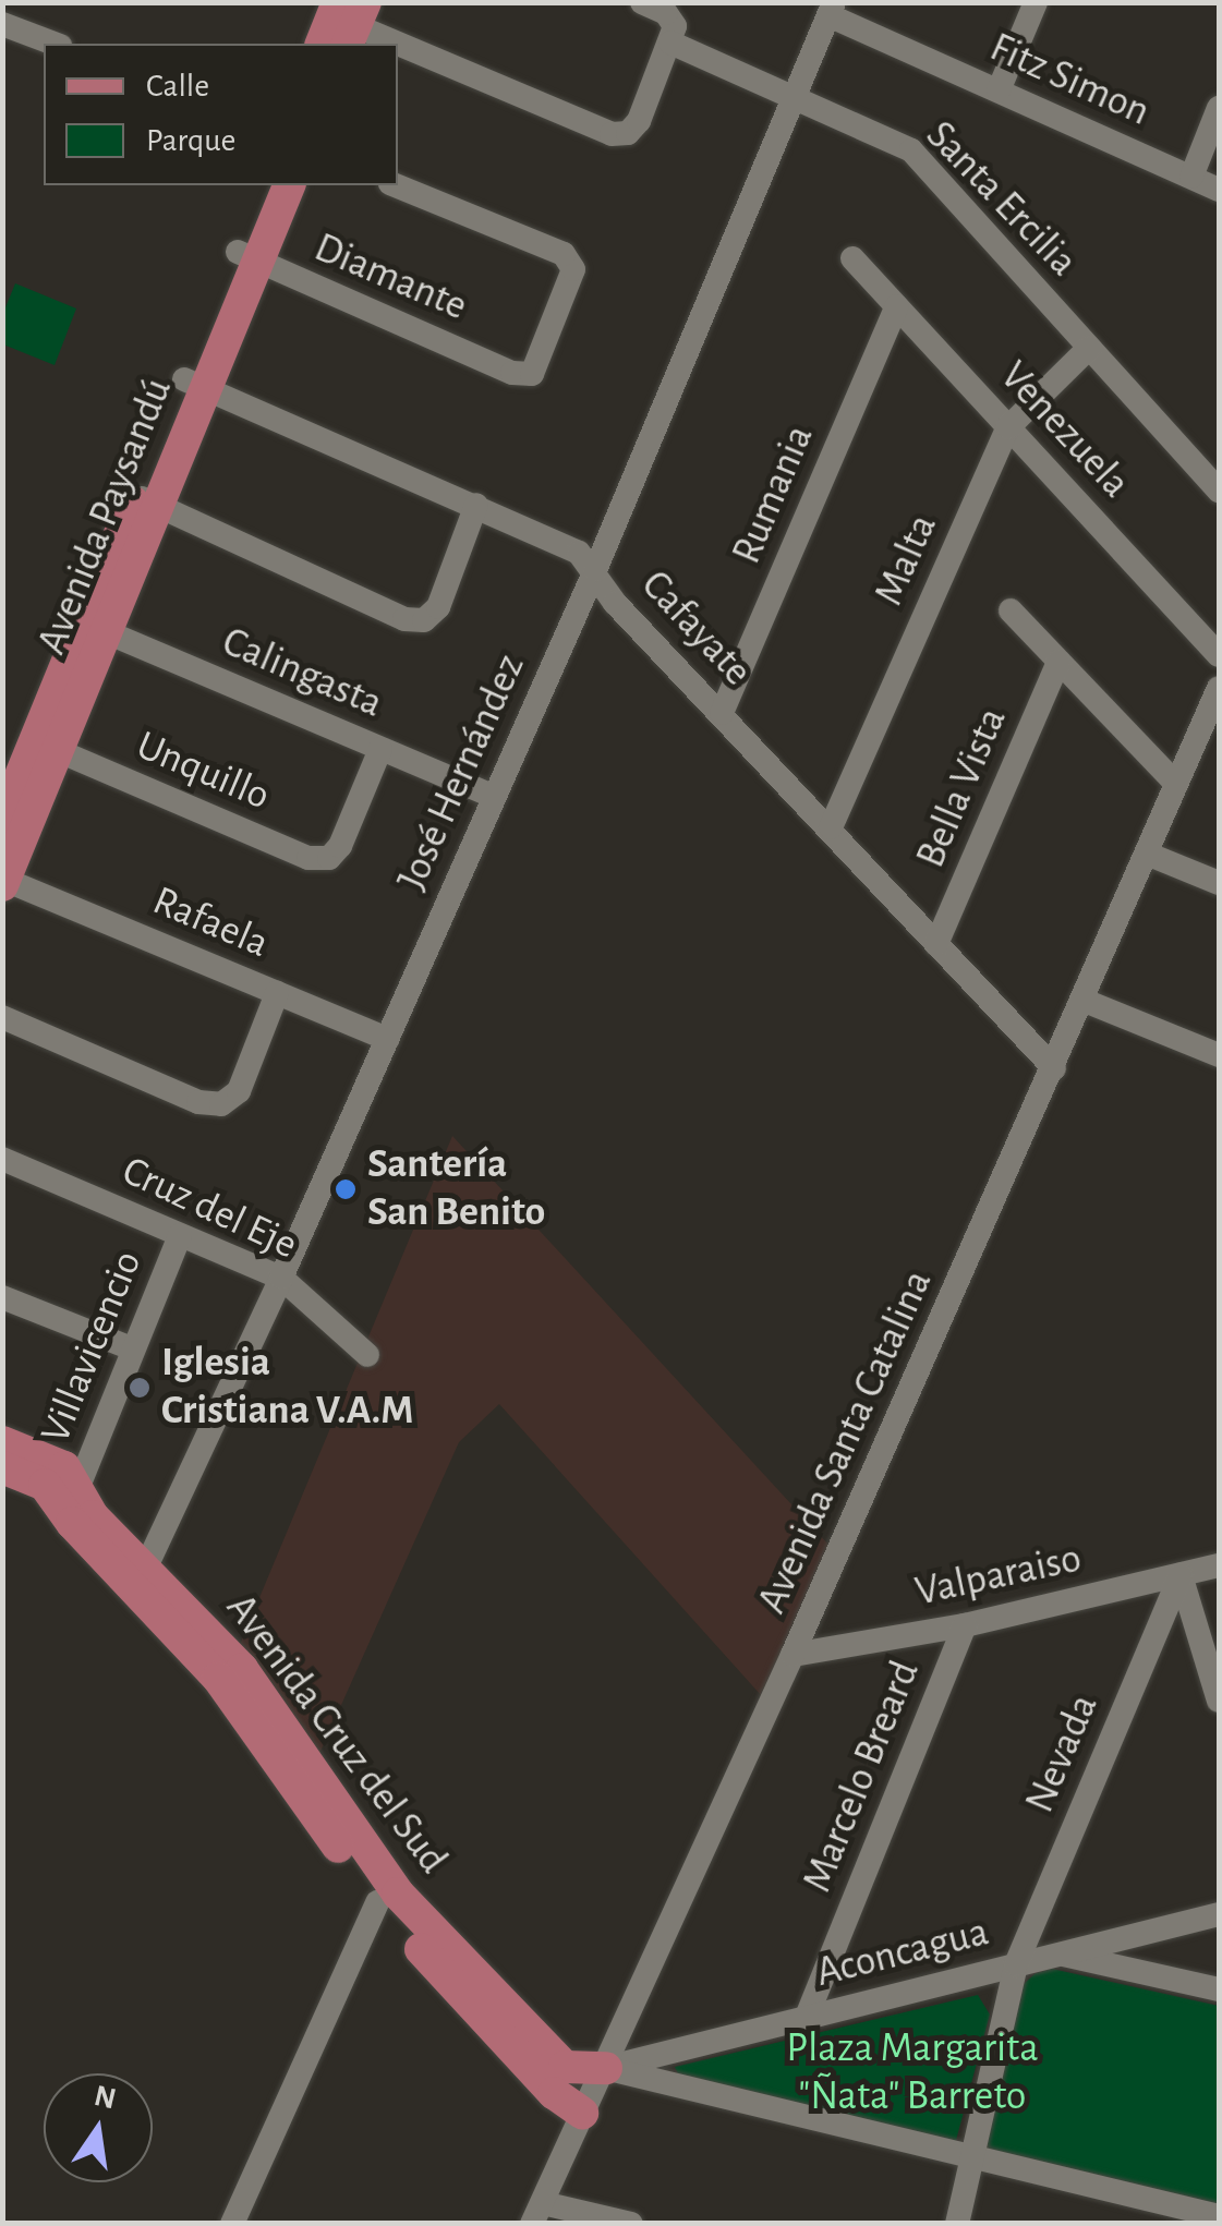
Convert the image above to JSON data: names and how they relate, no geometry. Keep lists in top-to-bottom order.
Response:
{
  "streets": {
    "main road": ["Avenida Paysandú", "Avenida Cruz del Sud"],
    "street": [
      "Fitz Simon",
      "Santa Ercilia",
      "Diamante",
      "Venezuela",
      "Rumania",
      "Malta",
      "Cafayate",
      "Calingasta",
      "Unquillo",
      "José Hernández",
      "Bella Vista",
      "Rafaela",
      "Cruz del Eje",
      "Villavicencio",
      "Avenida Santa Catalina",
      "Valparaiso",
      "Nevada",
      "Marcelo Breard",
      "Aconcagua"
    ]
  },
  "crossings": [
    ["Fitz Simon", "José Hernández"],
    ["Santa Ercilia", "Malta"],
    ["Santa Ercilia", "José Hernández"],
    ["Diamante", "Avenida Paysandú"],
    ["Venezuela", "Rumania"],
    ["Venezuela", "Malta"],
    ["Rumania", "Cafayate"],
    ["Avenida Paysandú", "Cafayate"],
    ["Avenida Paysandú", "Calingasta"],
    ["Avenida Paysandú", "Unquillo"],
    ["Avenida Paysandú", "Rafaela"],
    ["Malta", "Cafayate"],
    ["Cafayate", "José Hernández"],
    ["Cafayate", "Bella Vista"],
    ["Cafayate", "Avenida Santa Catalina"],
    ["Calingasta", "Unquillo"],
    ["Calingasta", "José Hernández"],
    ["José Hernández", "Rafaela"],
    ["José Hernández", "Cruz del Eje"],
    ["José Hernández", "Avenida Cruz del Sud"],
    ["Cruz del Eje", "Villavicencio"],
    ["Villavicencio", "Avenida Cruz del Sud"],
    ["Avenida Santa Catalina", "Valparaiso"],
    ["Avenida Santa Catalina", "Avenida Cruz del Sud"],
    ["Avenida Santa Catalina", "Aconcagua"],
    ["Valparaiso", "Nevada"],
    ["Valparaiso", "Marcelo Breard"],
    ["Avenida Cruz del Sud", "Aconcagua"],
    ["Nevada", "Aconcagua"],
    ["Marcelo Breard", "Aconcagua"]
  ],
  "parks": ["Plaza Margarita \"Ñata\" Barreto"],
  "places": ["Santería San Benito", "Iglesia Cristiana V.A.M"],
  "legend": ["Calle", "Parque"],
  "north": "top"
}
